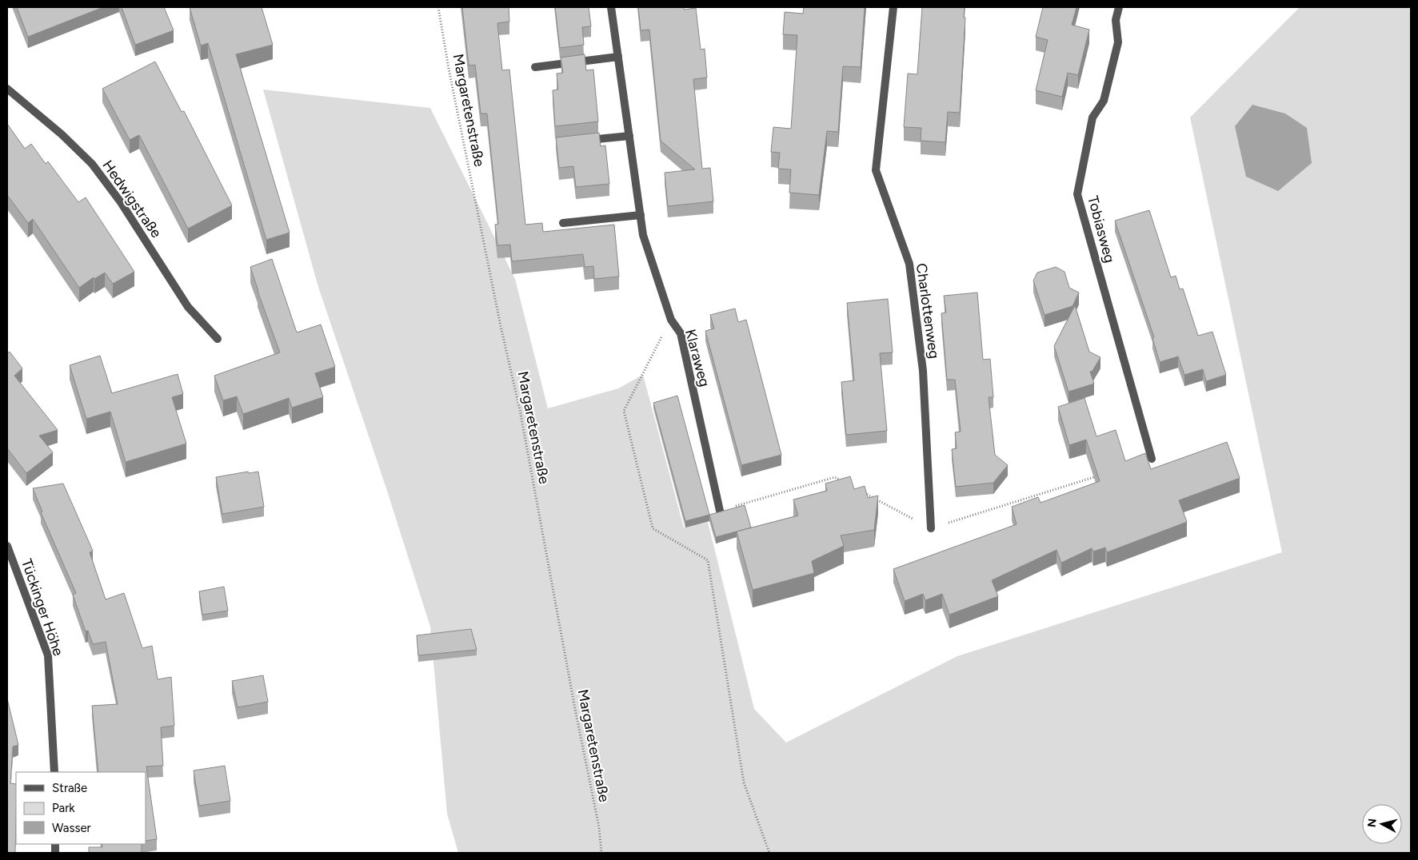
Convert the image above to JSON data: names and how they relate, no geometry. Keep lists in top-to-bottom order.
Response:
{
  "streets": {
    "street": [
      "Hedwigstraße",
      "Tobiasweg",
      "Charlottenweg",
      "Klaraweg",
      "Tückinger Höhe"
    ],
    "path": ["Margaretenstraße"]
  },
  "legend": ["Straße", "Park", "Wasser"],
  "north": "left"
}
